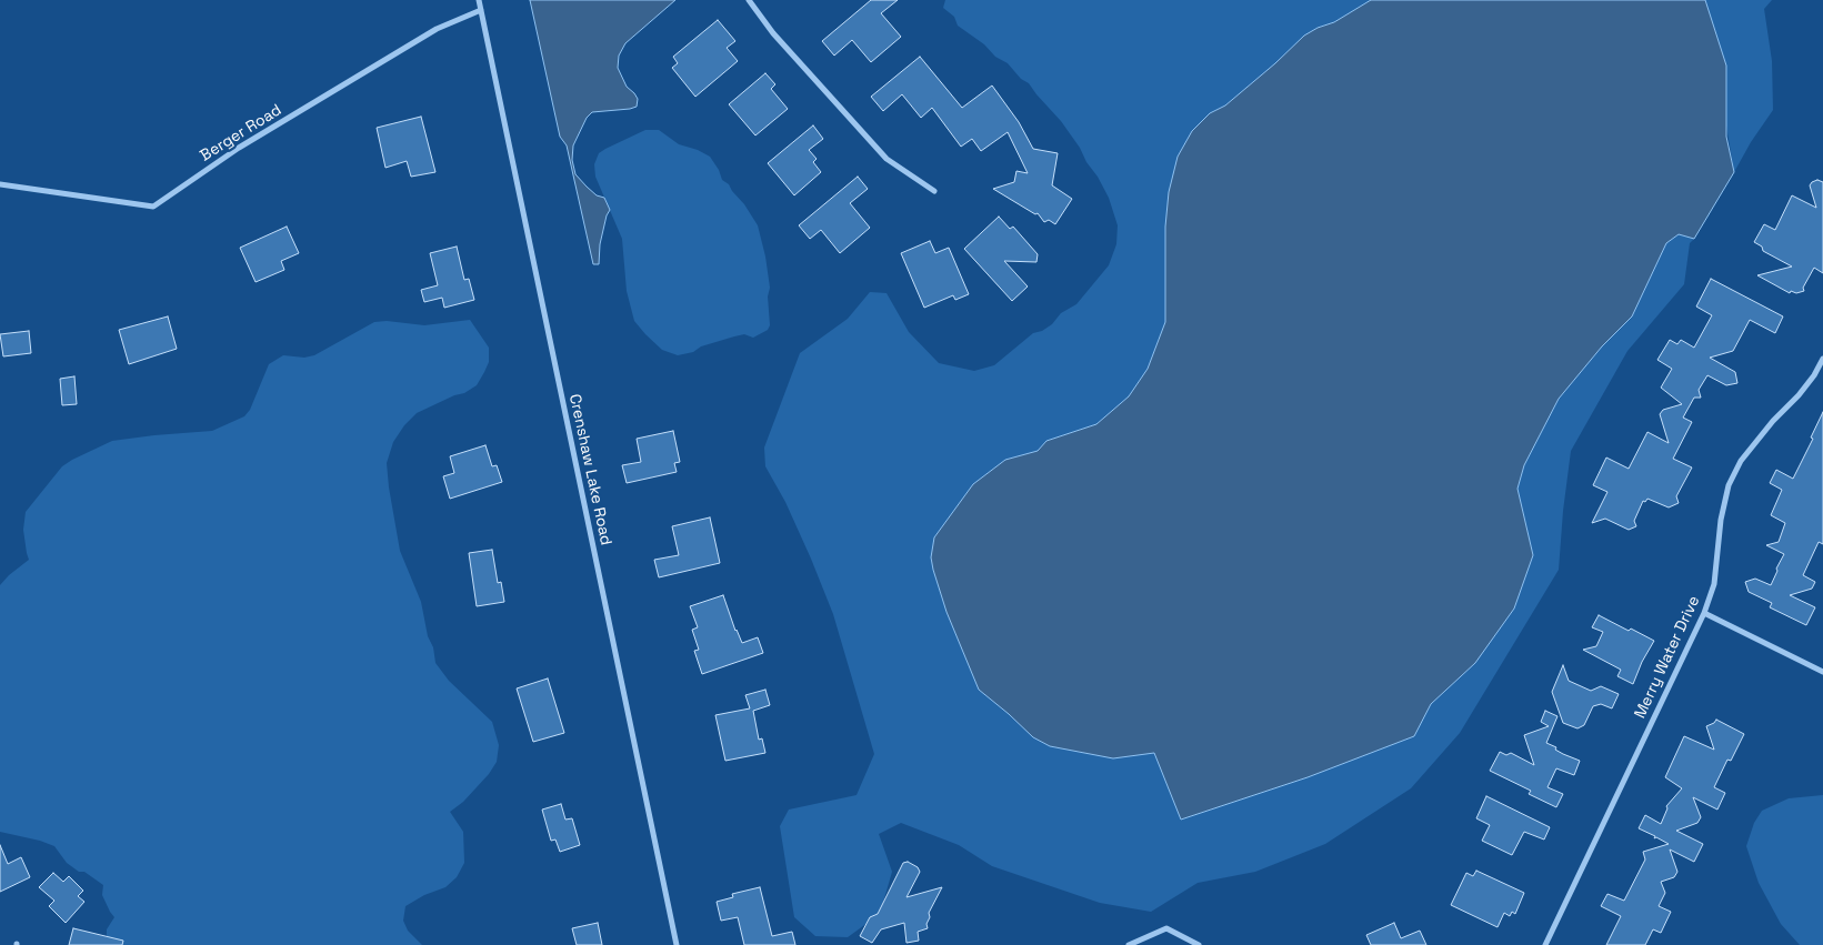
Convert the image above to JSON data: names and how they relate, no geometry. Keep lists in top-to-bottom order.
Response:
{
  "streets": {
    "street": ["Berger Road", "Crenshaw Lake Road", "Merry Water Drive"]
  },
  "crossings": [
    ["Berger Road", "Crenshaw Lake Road"]
  ]
}
